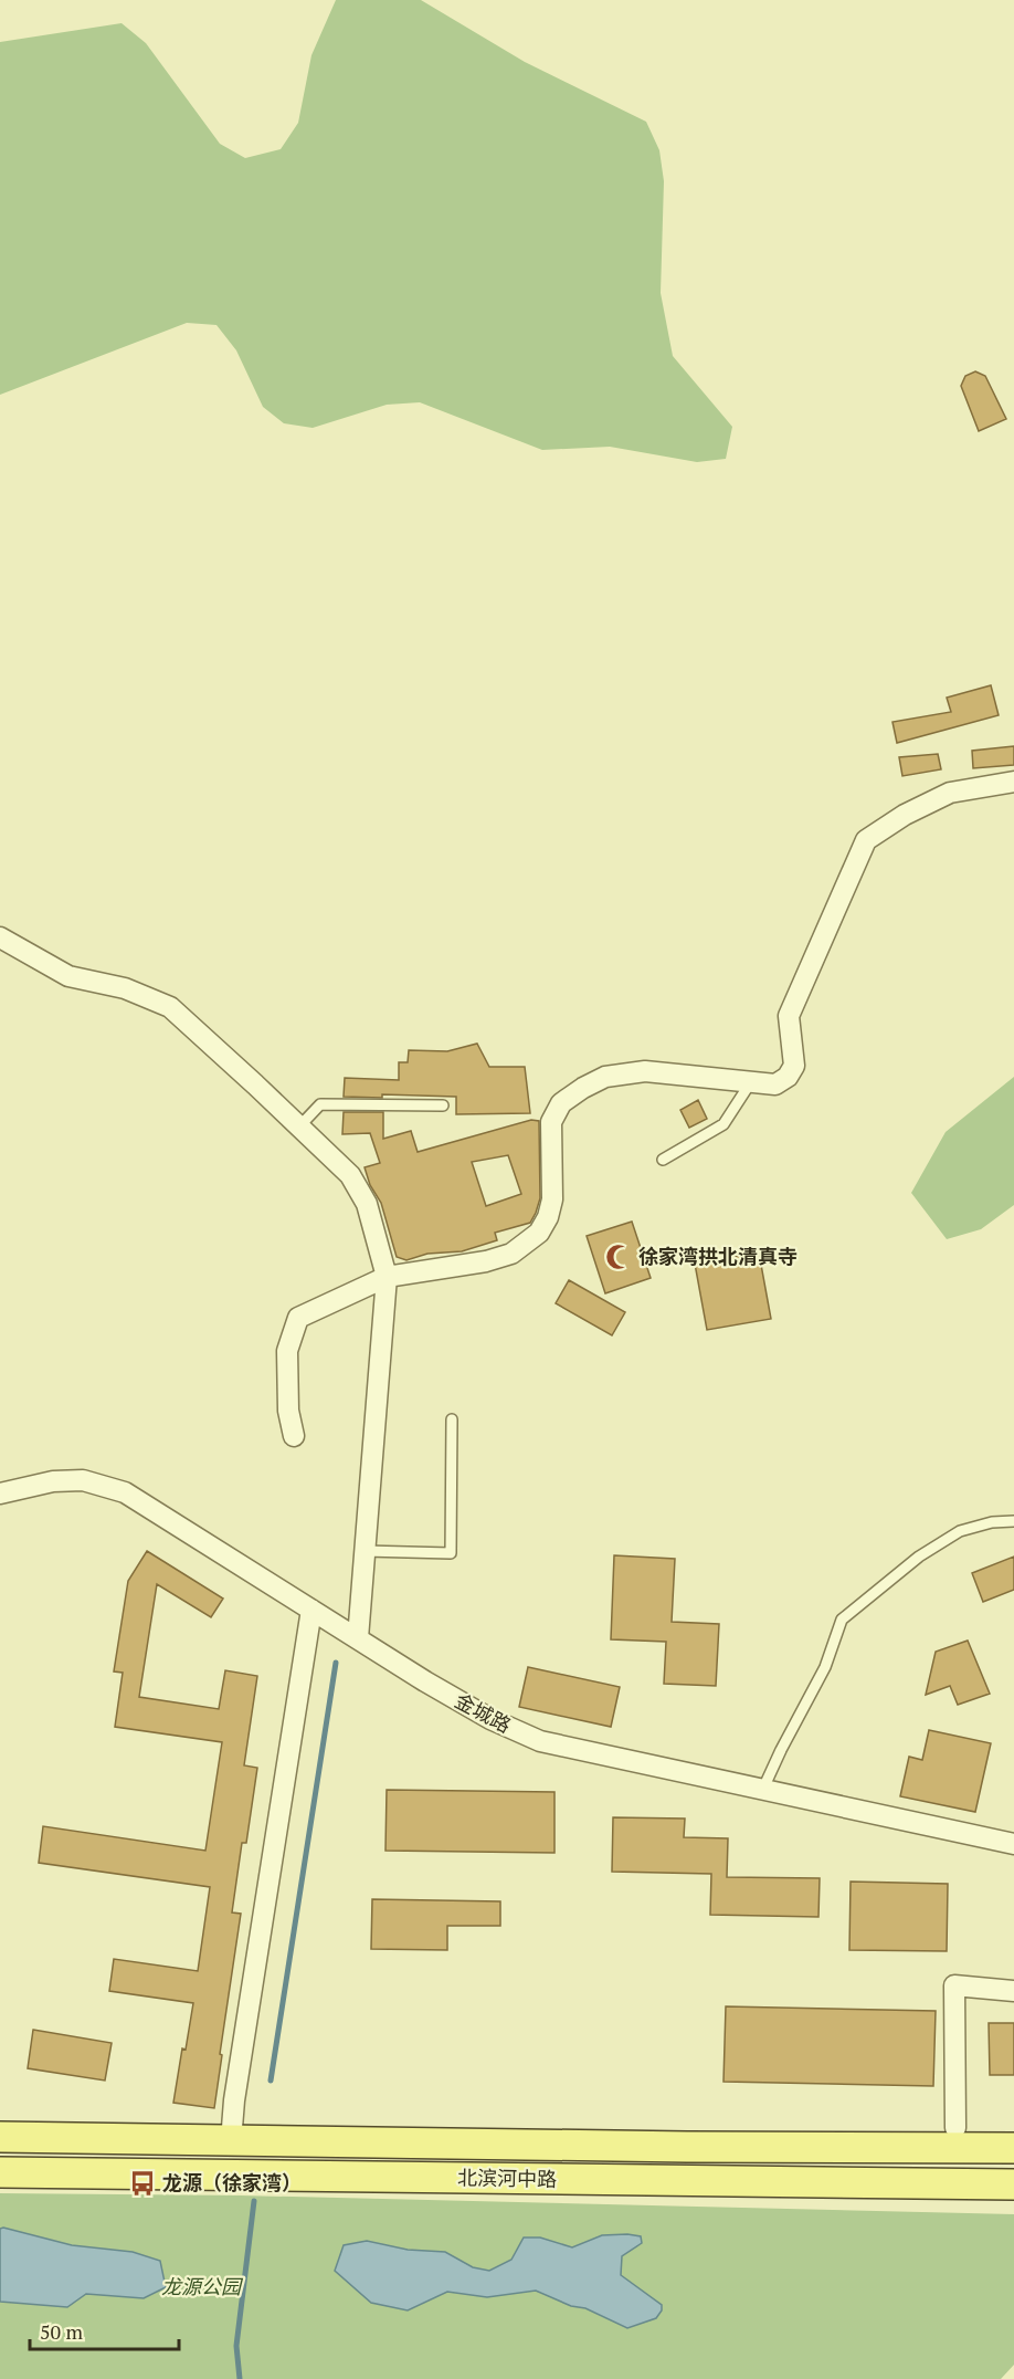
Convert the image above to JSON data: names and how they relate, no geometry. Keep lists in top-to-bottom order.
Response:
{
  "streets": {
    "main road": ["北滨河中路"],
    "street": ["金城路"]
  },
  "parks": ["龙源公园"],
  "places": {
    "mosque": ["徐家湾拱北清真寺"],
    "bus stop": ["龙源（徐家湾）"]
  },
  "scale_bar": "50 m"
}
